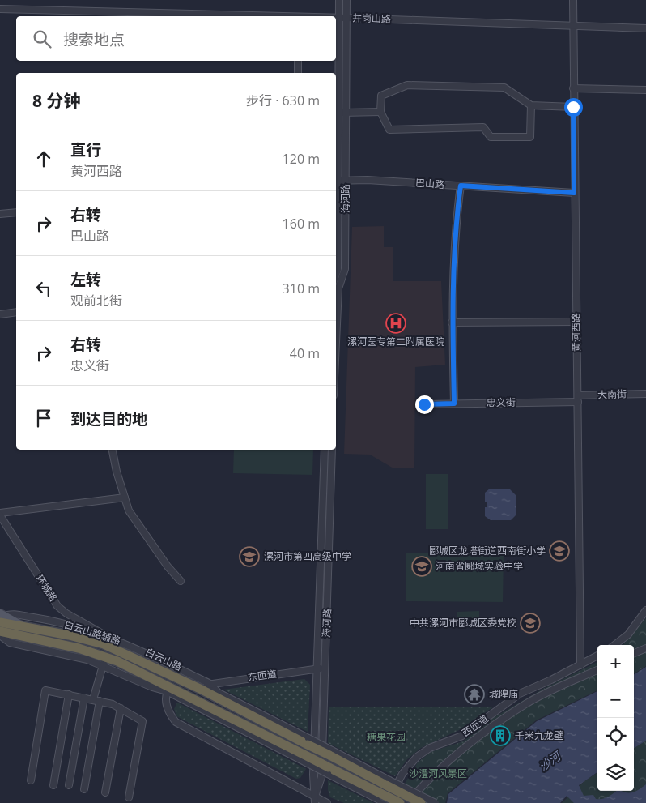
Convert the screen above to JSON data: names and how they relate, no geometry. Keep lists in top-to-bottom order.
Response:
{
  "streets": {
    "highway": ["白云山路"],
    "street": [
      "井岗山路",
      "巴山路",
      "海河路",
      "黄河西路",
      "大南街",
      "忠义街",
      "环城路",
      "白云山路辅路",
      "东匝道",
      "西匝道"
    ]
  },
  "crossings": [
    ["井岗山路", "海河路"],
    ["井岗山路", "黄河西路"],
    ["巴山路", "海河路"],
    ["巴山路", "黄河西路"],
    ["海河路", "东匝道"],
    ["黄河西路", "大南街"],
    ["黄河西路", "忠义街"],
    ["黄河西路", "西匝道"],
    ["大南街", "忠义街"],
    ["环城路", "白云山路辅路"],
    ["环城路", "白云山路"],
    ["白云山路辅路", "白云山路"],
    ["白云山路辅路", "东匝道"],
    ["白云山路", "西匝道"]
  ],
  "water": ["沙河"],
  "parks": ["糖果花园", "沙澧河风景区"],
  "places": {
    "hospital": ["漯河医专第二附属医院"],
    "school or university": [
      "郾城区龙塔街道西南街小学",
      "漯河市第四高级中学",
      "河南省郾城实验中学",
      "中共漯河市郾城区委党校"
    ],
    "temple": ["城隍庙"],
    "building": ["千米九龙壁"]
  },
  "page": {
    "search": "搜索地点",
    "heading": ["8 分钟", "步行 · 630 m"],
    "list": [
      ["直行", "黄河西路", "120 m"],
      ["右转", "巴山路", "160 m"],
      ["左转", "观前北街", "310 m"],
      ["右转", "忠义街", "40 m"],
      "到达目的地"
    ],
    "map_buttons": ["+", "−"]
  }
}
